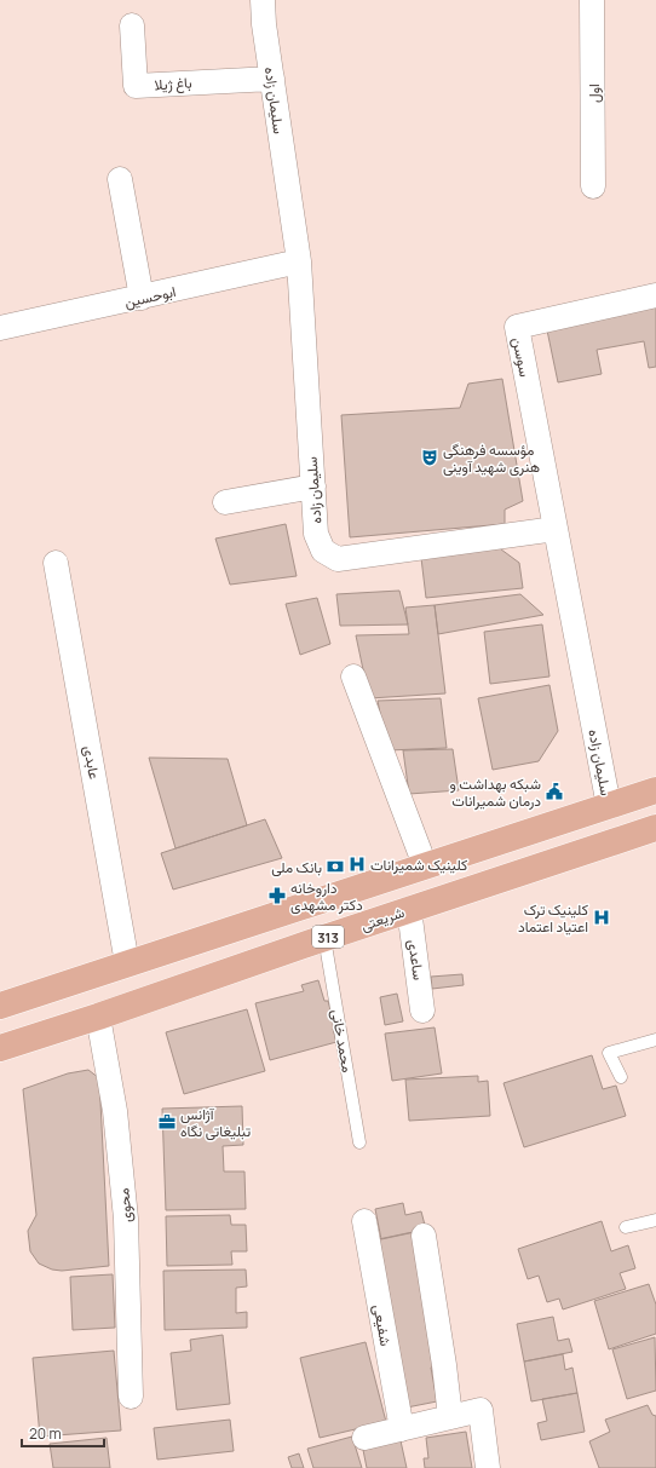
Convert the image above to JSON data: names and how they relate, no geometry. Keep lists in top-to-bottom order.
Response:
{
  "streets": {
    "main road": ["شریعتی", "313"],
    "street": [
      "باغ ژیلا",
      "اول",
      "سلیمان زاده",
      "ابوحسین",
      "سوسن",
      "عابدی",
      "ساعدی",
      "محوی",
      "شفیعی"
    ],
    "lane": ["محمد خانی"]
  },
  "crossings": [
    ["باغ ژیلا", "سلیمان زاده"],
    ["سلیمان زاده", "ابوحسین"],
    ["سلیمان زاده", "سوسن"],
    ["شریعتی", "ساعدی"],
    ["شریعتی", "محمد خانی"],
    ["شریعتی", "محوی"]
  ],
  "places": {
    "theatre": ["مؤسسه فرهنگی هنری شهید آوینی"],
    "public building": ["شبکه بهداشت و درمان شمیرانات"],
    "hospital": ["کلینیک شمیرانات", "کلینیک ترک اعتیاد اعتماد"],
    "bank": ["بانک ملی"],
    "pharmacy": ["داروخانه دکتر مشهدی"],
    "office": ["آژانس تبلیغاتی نگاه"]
  },
  "scale_bar": "20 m"
}
